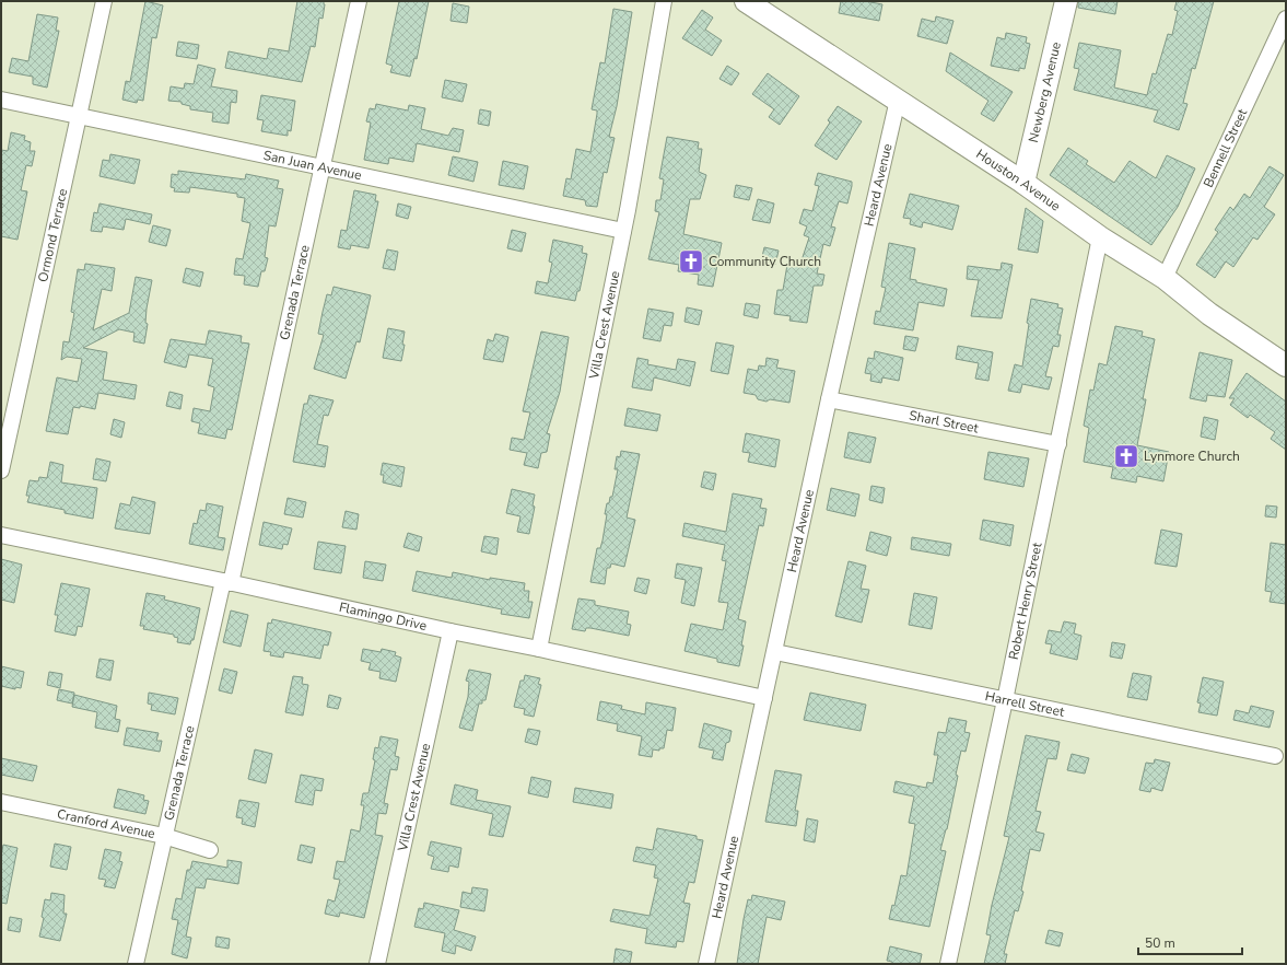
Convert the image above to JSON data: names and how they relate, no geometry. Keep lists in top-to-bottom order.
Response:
{
  "streets": {
    "street": [
      "Newberg Avenue",
      "Bennell Street",
      "San Juan Avenue",
      "Houston Avenue",
      "Heard Avenue",
      "Ormond Terrace",
      "Grenada Terrace",
      "Villa Crest Avenue",
      "Sharl Street",
      "Robert Henry Street",
      "Flamingo Drive",
      "Harrell Street",
      "Cranford Avenue"
    ]
  },
  "crossings": [
    ["Newberg Avenue", "Houston Avenue"],
    ["Bennell Street", "Houston Avenue"],
    ["San Juan Avenue", "Ormond Terrace"],
    ["San Juan Avenue", "Grenada Terrace"],
    ["San Juan Avenue", "Villa Crest Avenue"],
    ["Houston Avenue", "Heard Avenue"],
    ["Houston Avenue", "Robert Henry Street"],
    ["Heard Avenue", "Sharl Street"],
    ["Heard Avenue", "Flamingo Drive"],
    ["Heard Avenue", "Harrell Street"],
    ["Grenada Terrace", "Flamingo Drive"],
    ["Grenada Terrace", "Cranford Avenue"],
    ["Villa Crest Avenue", "Flamingo Drive"],
    ["Sharl Street", "Robert Henry Street"],
    ["Robert Henry Street", "Harrell Street"]
  ],
  "places": {
    "church": ["Community Church", "Lynmore Church"]
  },
  "scale_bar": "50 m"
}
